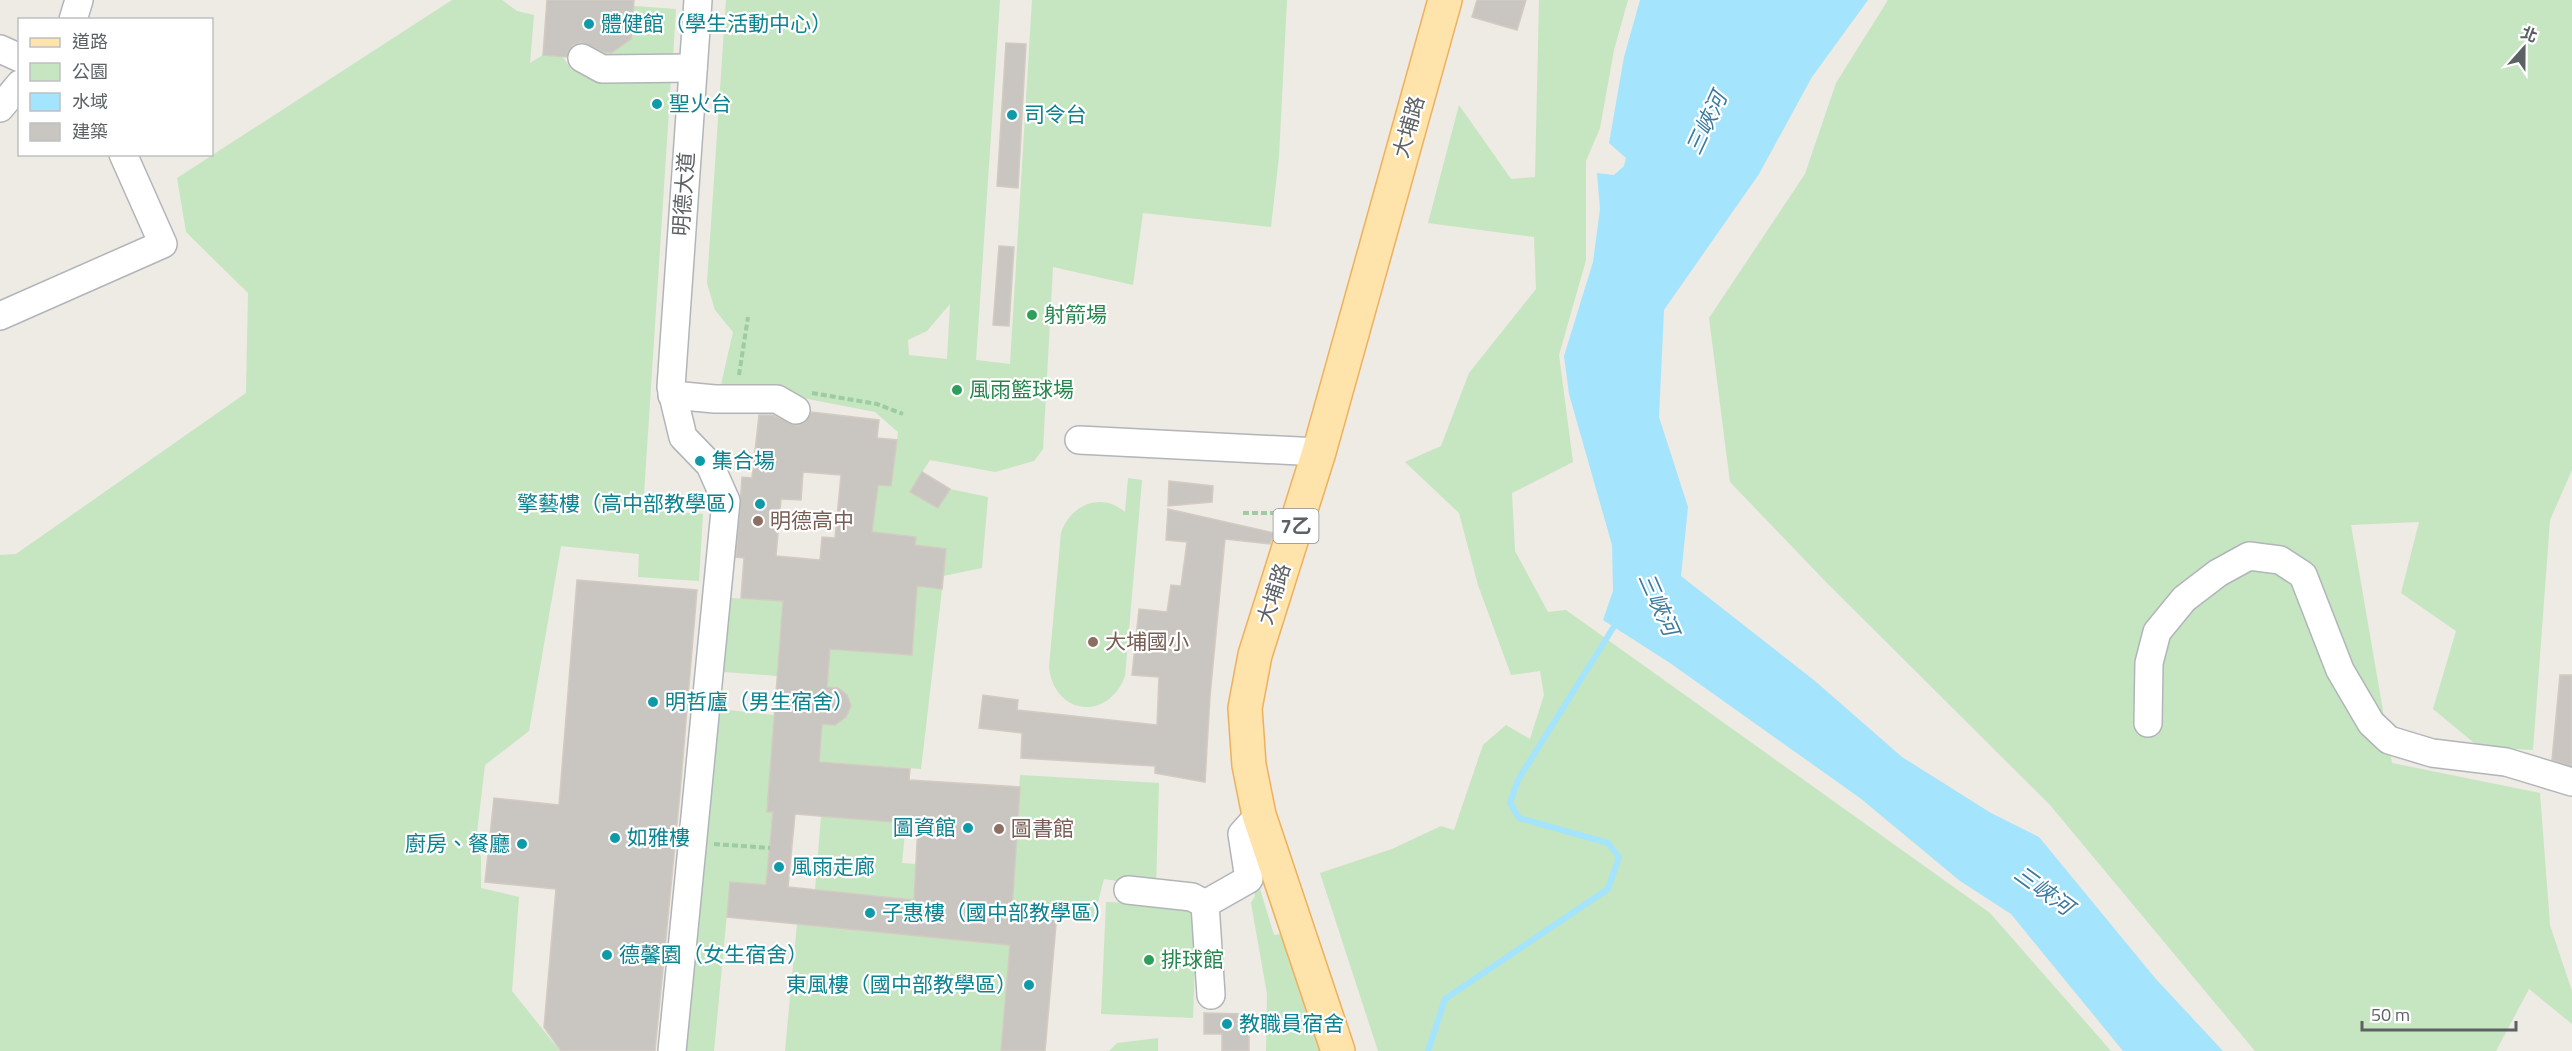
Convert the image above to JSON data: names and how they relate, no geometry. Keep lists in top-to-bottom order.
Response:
{
  "streets": {
    "main road": ["大埔路", "7乙"],
    "lane": ["明德大道"]
  },
  "water": ["三峽河"],
  "places": [
    "體健館（學生活動中心）",
    "聖火台",
    "司令台",
    "射箭場",
    "風雨籃球場",
    "集合場",
    "擎藝樓（高中部教學區）",
    "明德高中",
    "大埔國小",
    "明哲廬（男生宿舍）",
    "圖資館",
    "圖書館",
    "如雅樓",
    "廚房、餐廳",
    "風雨走廊",
    "子惠樓（國中部教學區）",
    "德馨園（女生宿舍）",
    "排球館",
    "東風樓（國中部教學區）",
    "教職員宿舍"
  ],
  "legend": [
    "道路",
    "公園",
    "水域",
    "建築"
  ],
  "scale_bar": "50 m",
  "north": "top"
}
